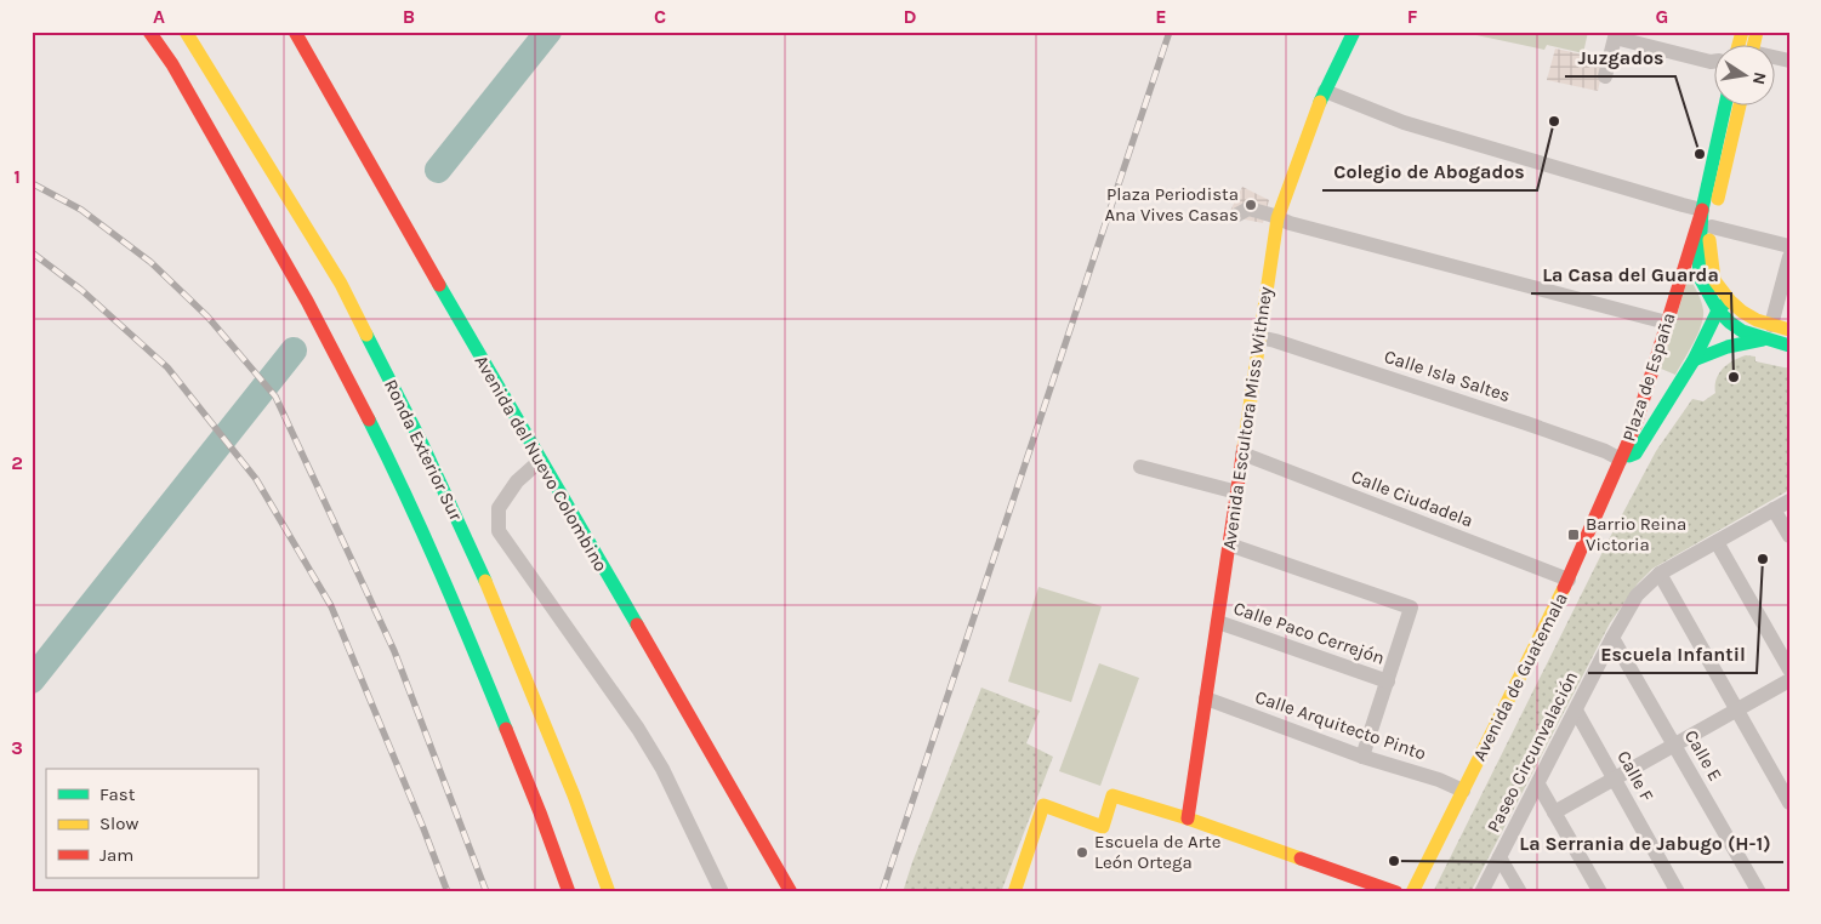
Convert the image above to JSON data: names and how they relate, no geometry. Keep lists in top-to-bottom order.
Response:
{
  "streets": {
    "main road": [
      "Plaza de España",
      "Avenida Escultora Miss Withney",
      "Ronda Exterior Sur",
      "Avenida del Nuevo Colombino",
      "Avenida de Guatemala"
    ],
    "street": [
      "Calle Isla Saltes",
      "Calle Ciudadela",
      "Calle Paco Cerrejón",
      "Calle Arquitecto Pinto",
      "Paseo Circunvalación",
      "Calle E",
      "Calle F"
    ]
  },
  "crossings": [
    ["Calle Isla Saltes", "Plaza de España"],
    ["Calle Isla Saltes", "Avenida Escultora Miss Withney"],
    ["Calle Isla Saltes", "Avenida de Guatemala"],
    ["Plaza de España", "Avenida de Guatemala"],
    ["Avenida Escultora Miss Withney", "Calle Ciudadela"],
    ["Avenida Escultora Miss Withney", "Calle Paco Cerrejón"],
    ["Avenida Escultora Miss Withney", "Calle Arquitecto Pinto"],
    ["Calle Ciudadela", "Avenida de Guatemala"],
    ["Avenida de Guatemala", "Calle Arquitecto Pinto"],
    ["Paseo Circunvalación", "Calle E"],
    ["Paseo Circunvalación", "Calle F"]
  ],
  "places": {
    "other": [
      "Colegio de Abogados",
      "Juzgados",
      "Plaza Periodista Ana Vives Casas",
      "La Casa del Guarda",
      "Escuela Infantil",
      "Escuela de Arte León Ortega",
      "La Serrania de Jabugo (H-1)"
    ],
    "transit": ["Barrio Reina Victoria"]
  },
  "legend": ["Fast", "Slow", "Jam"],
  "north": "right",
  "grid": {
    "columns": [
      "A",
      "B",
      "C",
      "D",
      "E",
      "F",
      "G"
    ],
    "rows": ["1", "2", "3"]
  }
}
